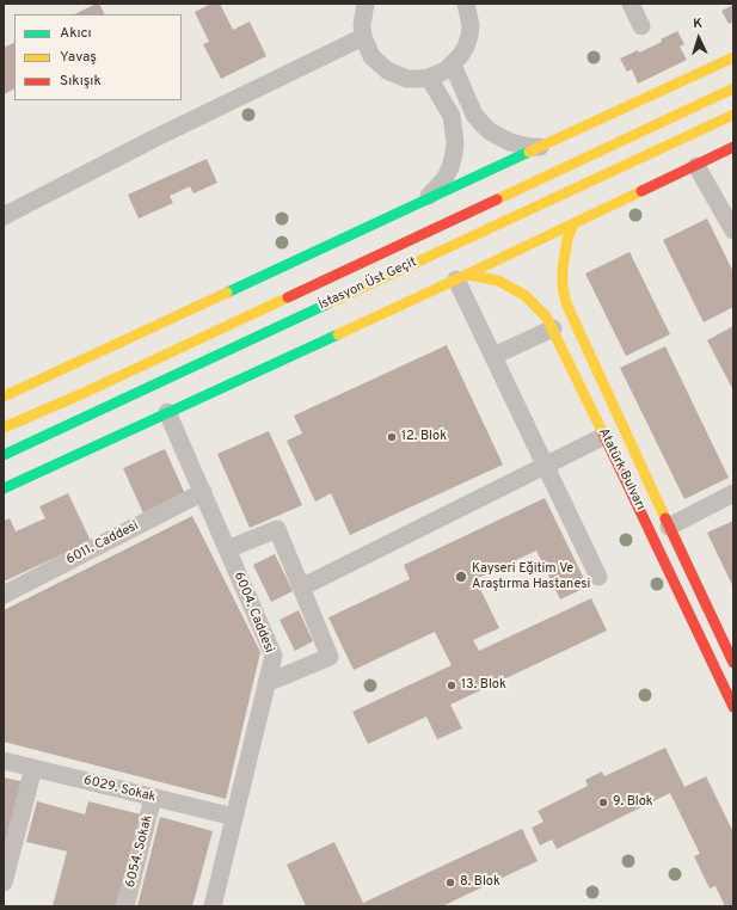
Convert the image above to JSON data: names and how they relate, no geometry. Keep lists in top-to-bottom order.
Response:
{
  "streets": {
    "main road": ["İstasyon Üst Geçit", "Atatürk Bulvarı"],
    "street": [
      "6011. Caddesi",
      "6004. Caddesi",
      "6029. Sokak",
      "6054. Sokak"
    ]
  },
  "crossings": [
    ["6011. Caddesi", "6004. Caddesi"],
    ["6004. Caddesi", "6029. Sokak"],
    ["6029. Sokak", "6054. Sokak"]
  ],
  "places": [
    "12. Blok",
    "Kayseri Eğitim Ve Araştırma Hastanesi",
    "13. Blok",
    "9. Blok",
    "8. Blok"
  ],
  "legend": ["Akıcı", "Yavaş", "Sıkışık"],
  "north": "top"
}
